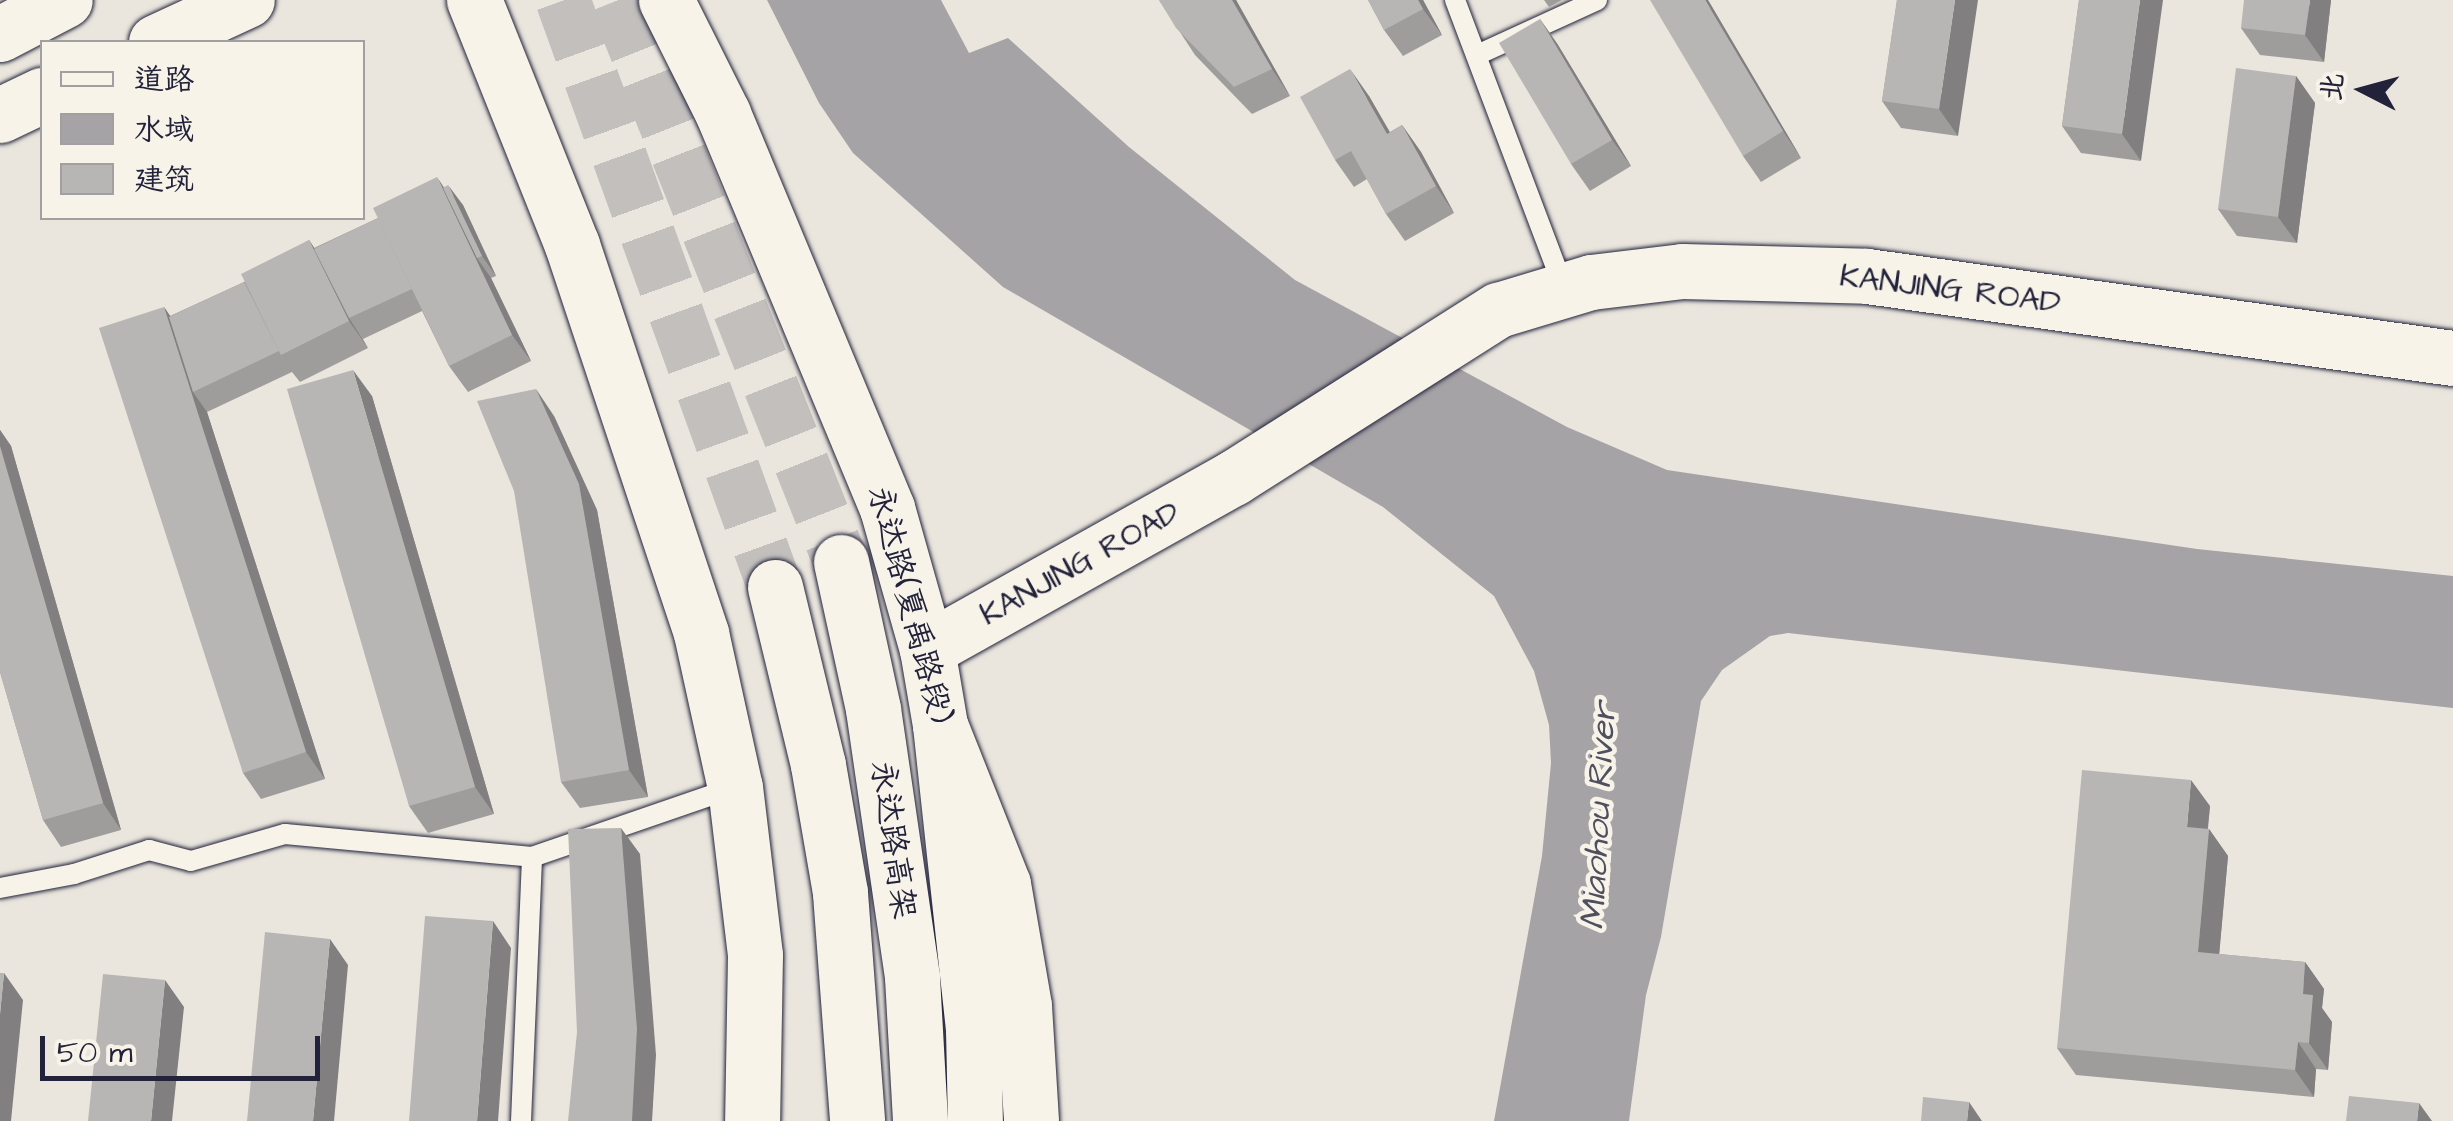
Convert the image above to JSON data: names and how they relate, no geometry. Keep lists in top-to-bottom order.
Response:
{
  "streets": {
    "main road": ["KANJING ROAD", "永达路(夏禹路段)", "永达路高架"]
  },
  "crossings": [
    ["KANJING ROAD", "永达路(夏禹路段)"]
  ],
  "water": ["Miaohou River"],
  "legend": ["道路", "水域", "建筑"],
  "scale_bar": "50 m",
  "north": "left"
}
